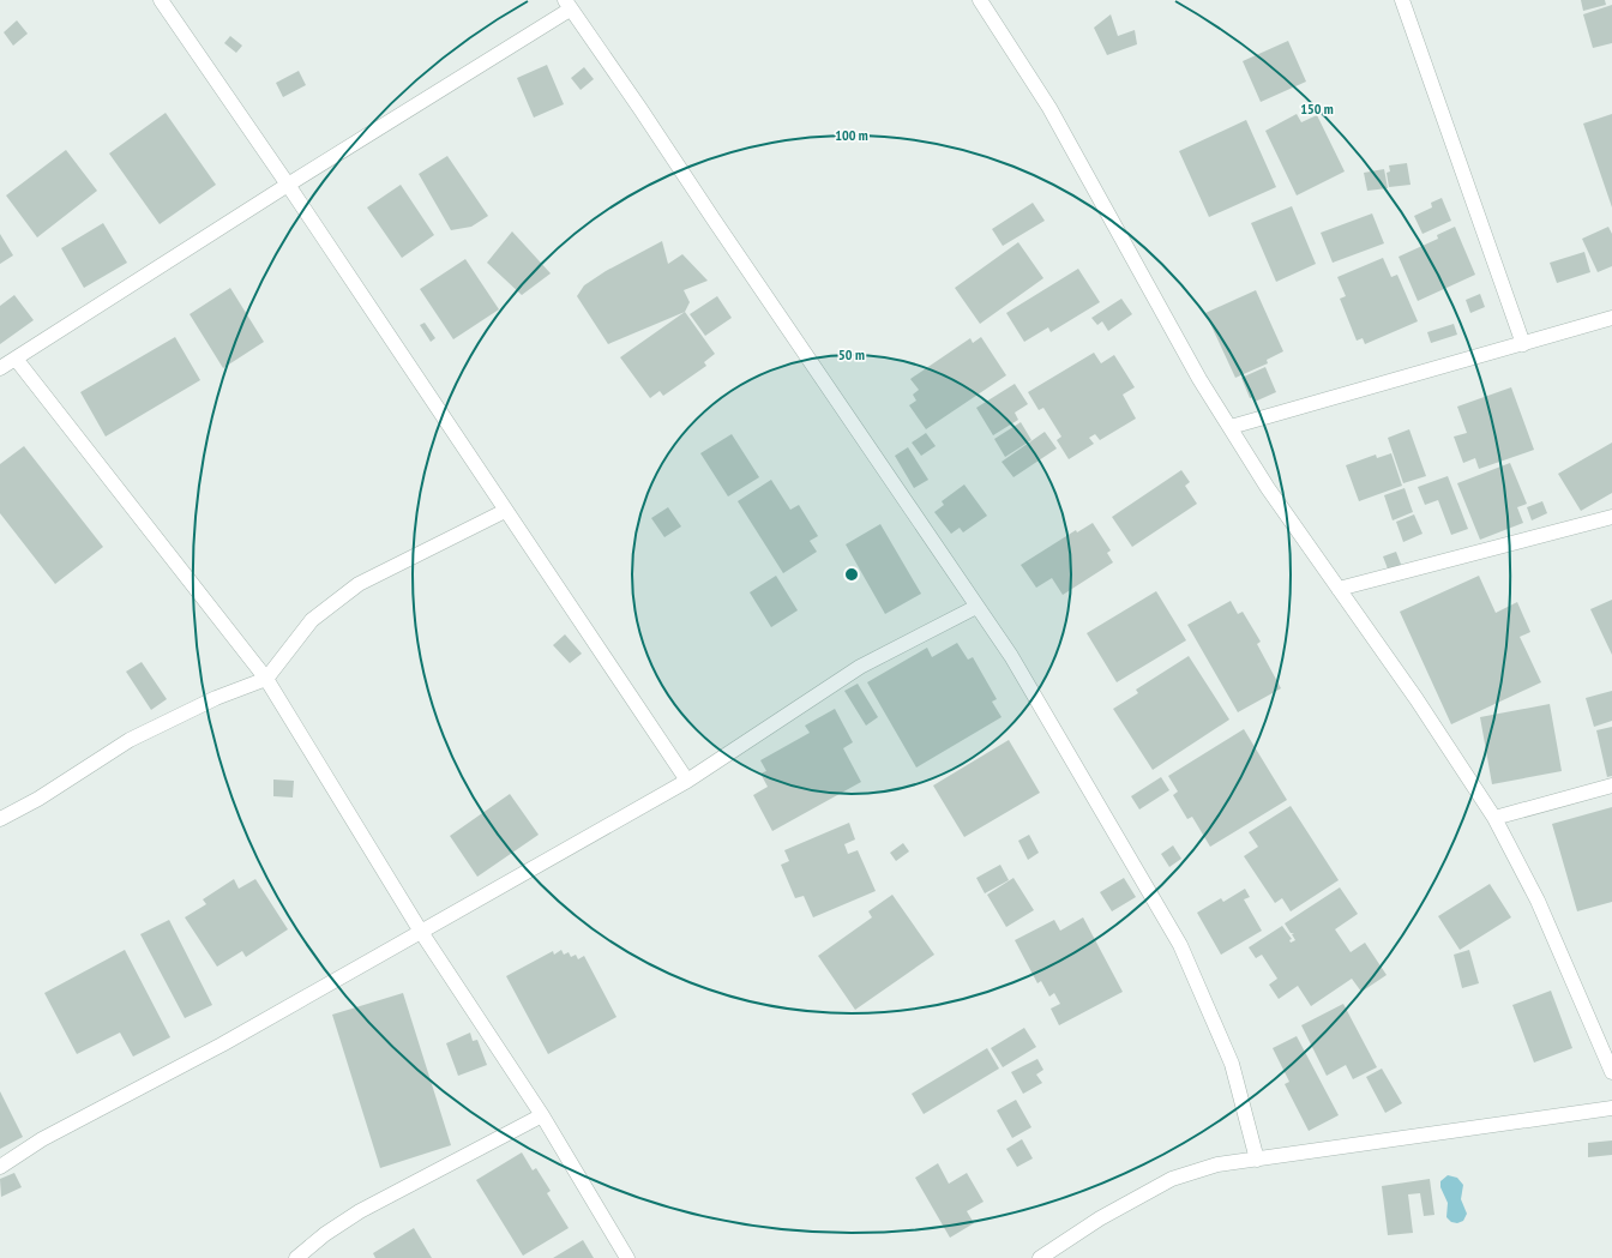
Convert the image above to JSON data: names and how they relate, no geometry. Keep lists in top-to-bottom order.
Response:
{
  "rings": ["150 m", "100 m", "50 m"]
}
